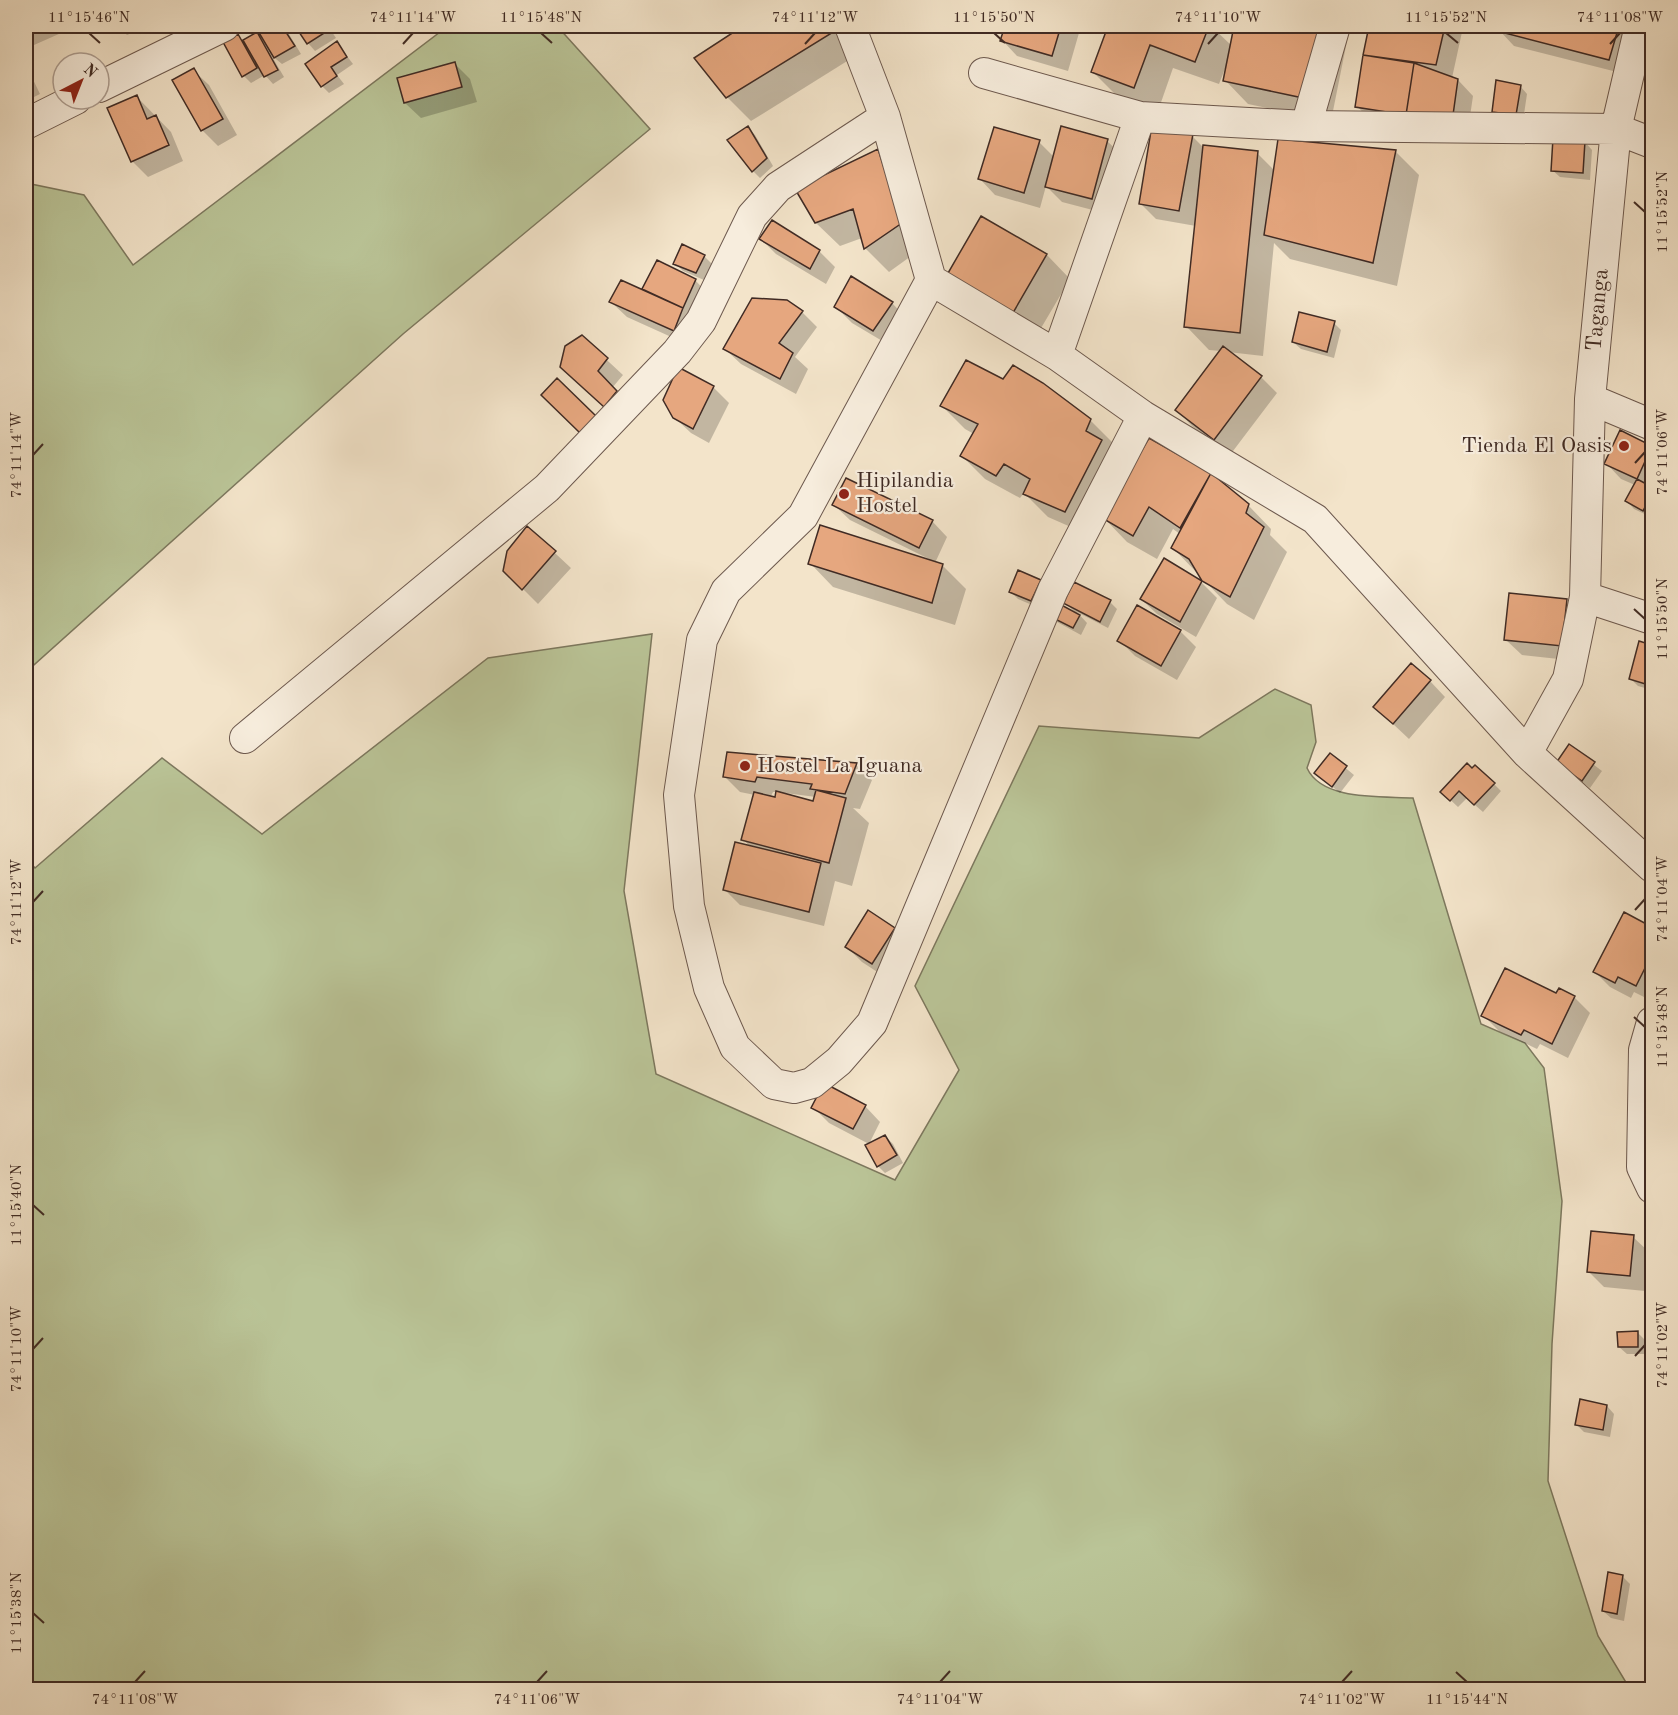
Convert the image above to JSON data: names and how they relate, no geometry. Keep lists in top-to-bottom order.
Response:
{
  "streets": {
    "street": ["Taganga"]
  },
  "places": ["Tienda El Oasis", "Hipilandia Hostel", "Hostel La Iguana"],
  "north": "top right",
  "coordinates": [
    "11°15'46\"N",
    "74°11'14\"W",
    "11°15'48\"N",
    "74°11'12\"W",
    "11°15'50\"N",
    "74°11'10\"W",
    "11°15'52\"N",
    "74°11'08\"W",
    "74°11'06\"W",
    "74°11'04\"W",
    "11°15'40\"N",
    "74°11'02\"W",
    "11°15'38\"N",
    "11°15'44\"N"
  ]
}
